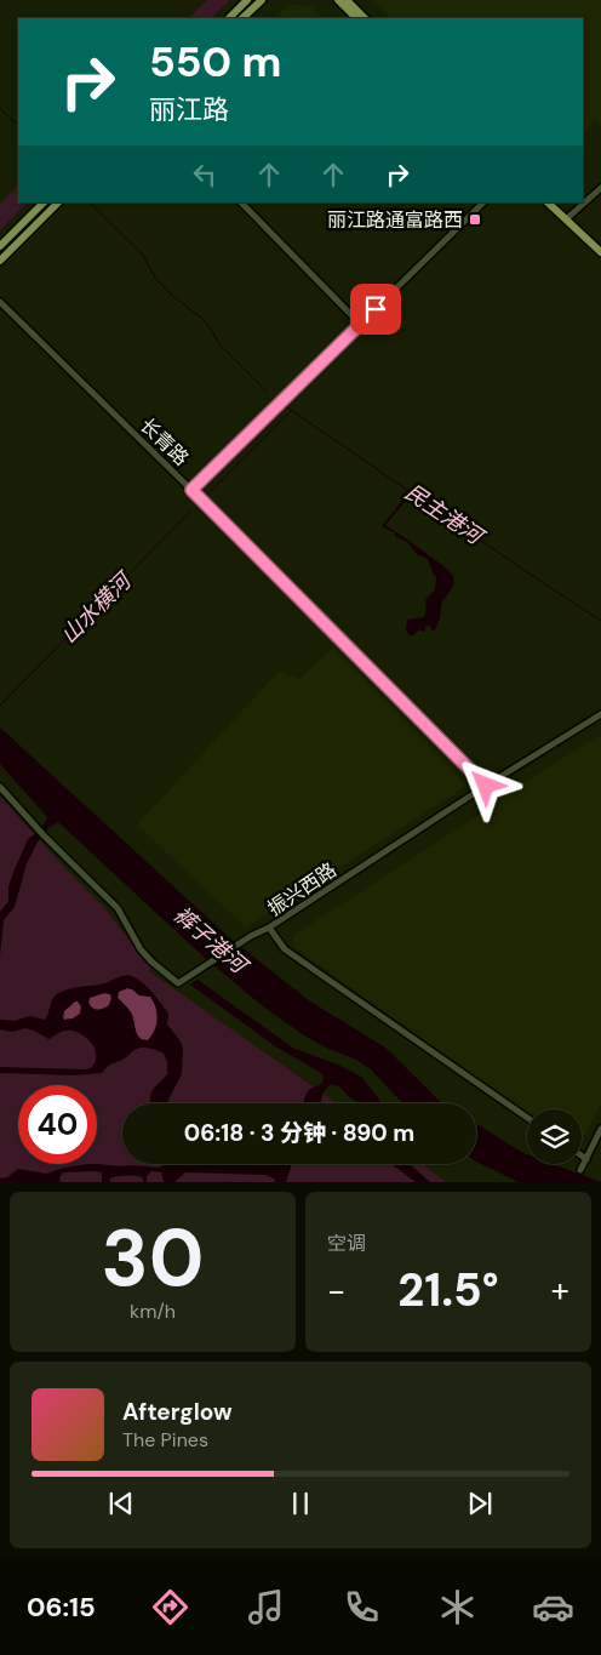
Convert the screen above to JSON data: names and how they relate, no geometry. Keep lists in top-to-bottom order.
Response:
{
  "streets": {
    "street": ["长青路", "振兴西路"]
  },
  "crossings": [
    ["长青路", "振兴西路"]
  ],
  "water": ["民主港河", "山水横河", "裤子港河"],
  "places": {
    "transit": ["丽江路通富路西"]
  },
  "page": {
    "turn": ["550 m", "丽江路"],
    "limit": "40",
    "trip": "06:18 · 3 分钟 · 890 m",
    "tile": [
      ["30", "km/h"],
      "空调"
    ],
    "heat": ["−", "21.5°", "+"],
    "song": ["Afterglow", "The Pines"],
    "tabs": "06:15"
  }
}
